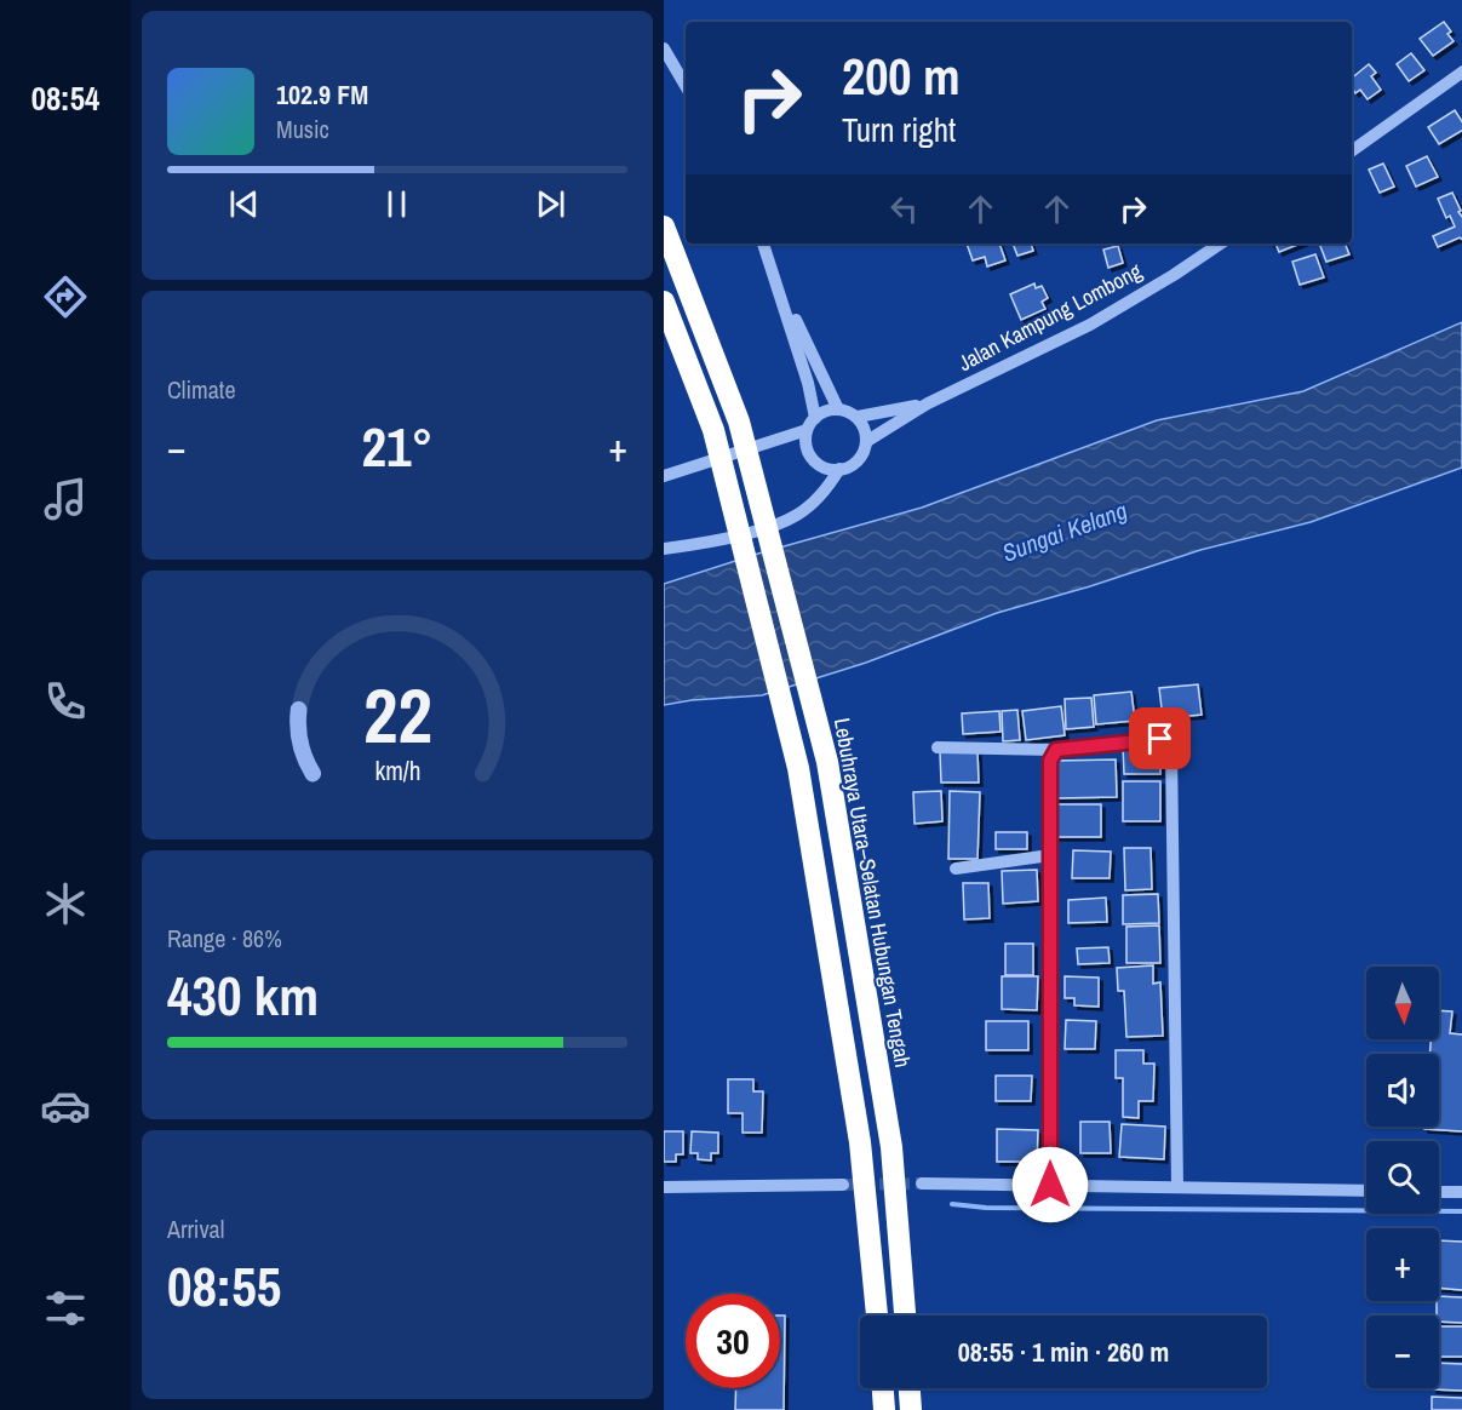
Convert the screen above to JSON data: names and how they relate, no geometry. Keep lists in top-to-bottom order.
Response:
{
  "streets": {
    "highway": ["Lebuhraya Utara–Selatan Hubungan Tengah"],
    "street": ["Jalan Kampung Lombong"]
  },
  "water": ["Sungai Kelang"],
  "north": "bottom",
  "page": {
    "tabs": "08:54",
    "turn": ["200 m", "Turn right"],
    "song": ["102.9 FM", "Music"],
    "tile": [
      "Climate",
      ["Range · 86%", "430 km"],
      ["Arrival", "08:55"]
    ],
    "heat": ["−", "21°", "+"],
    "map_buttons": ["+", "−"],
    "limit": "30",
    "trip": "08:55 · 1 min · 260 m",
    "gauge": ["22", "km/h"]
  }
}
